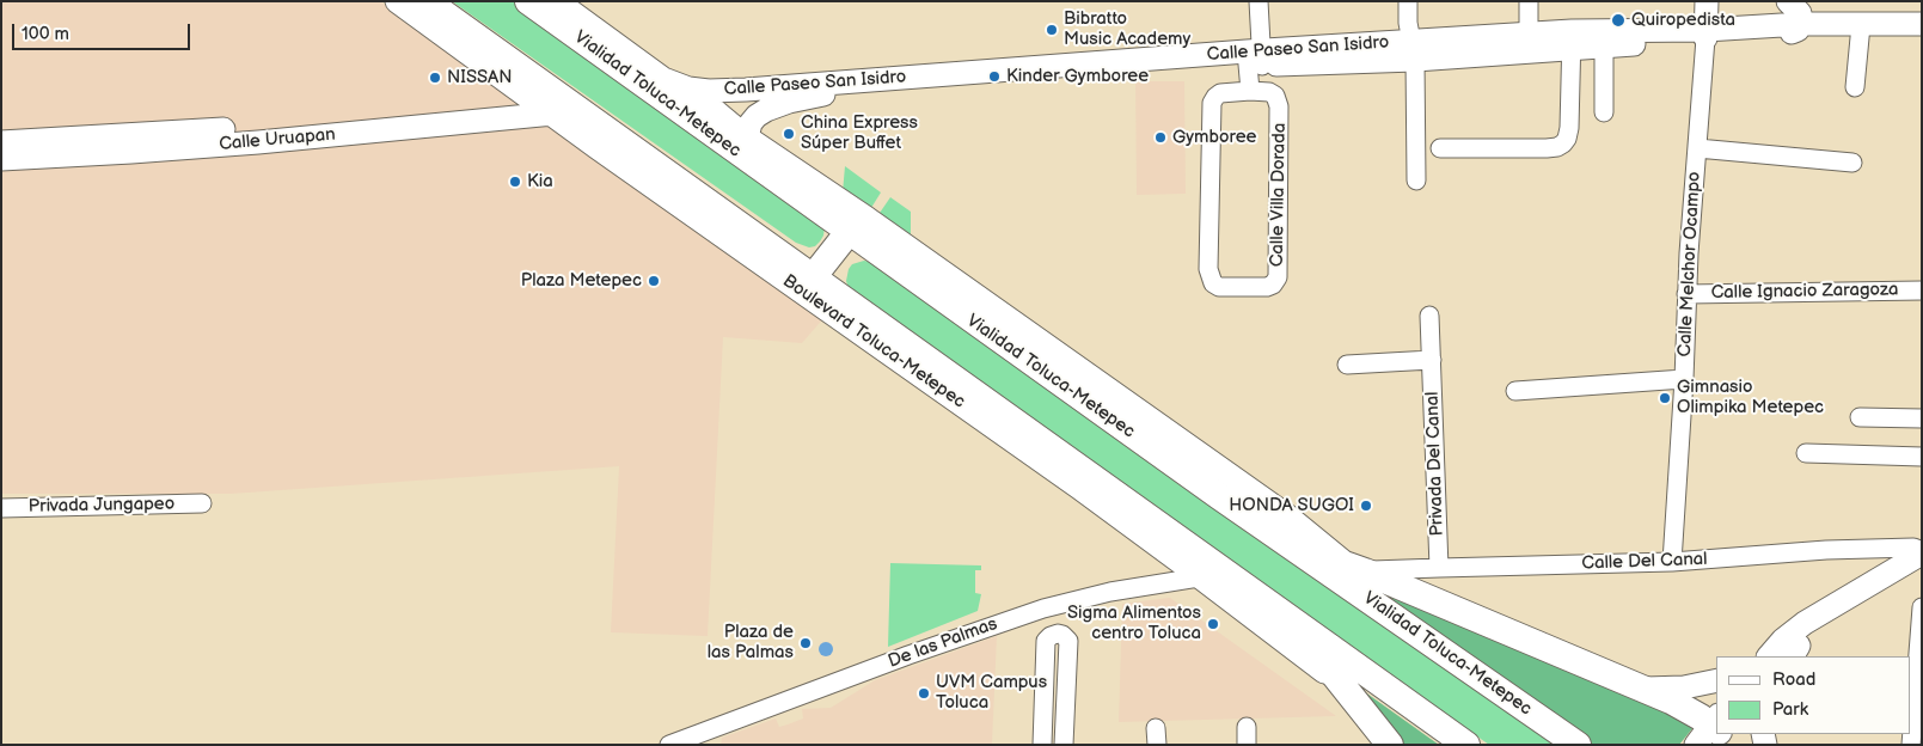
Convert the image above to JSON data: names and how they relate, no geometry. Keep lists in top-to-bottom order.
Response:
{
  "streets": {
    "highway": ["Vialidad Toluca-Metepec"],
    "main road": [
      "Calle Paseo San Isidro",
      "Calle Uruapan",
      "Calle Melchor Ocampo",
      "Boulevard Toluca-Metepec"
    ],
    "street": [
      "Calle Villa Dorada",
      "Calle Ignacio Zaragoza",
      "Privada Del Canal",
      "Privada Jungapeo",
      "Calle Del Canal",
      "De las Palmas"
    ]
  },
  "crossings": [
    ["Calle Paseo San Isidro", "Calle Melchor Ocampo"],
    ["Calle Uruapan", "Boulevard Toluca-Metepec"],
    ["Calle Melchor Ocampo", "Calle Ignacio Zaragoza"],
    ["Calle Melchor Ocampo", "Calle Del Canal"],
    ["Privada Del Canal", "Calle Del Canal"]
  ],
  "places": [
    "Quiropedista",
    "Bibratto Music Academy",
    "Kinder Gymboree",
    "NISSAN",
    "China Express Súper Buffet",
    "Gymboree",
    "Kia",
    "Plaza Metepec",
    "Gimnasio Olimpika Metepec",
    "HONDA SUGOI",
    "Sigma Alimentos centro Toluca",
    "Plaza de las Palmas",
    "UVM Campus Toluca"
  ],
  "legend": ["Road", "Park"],
  "scale_bar": "100 m"
}
